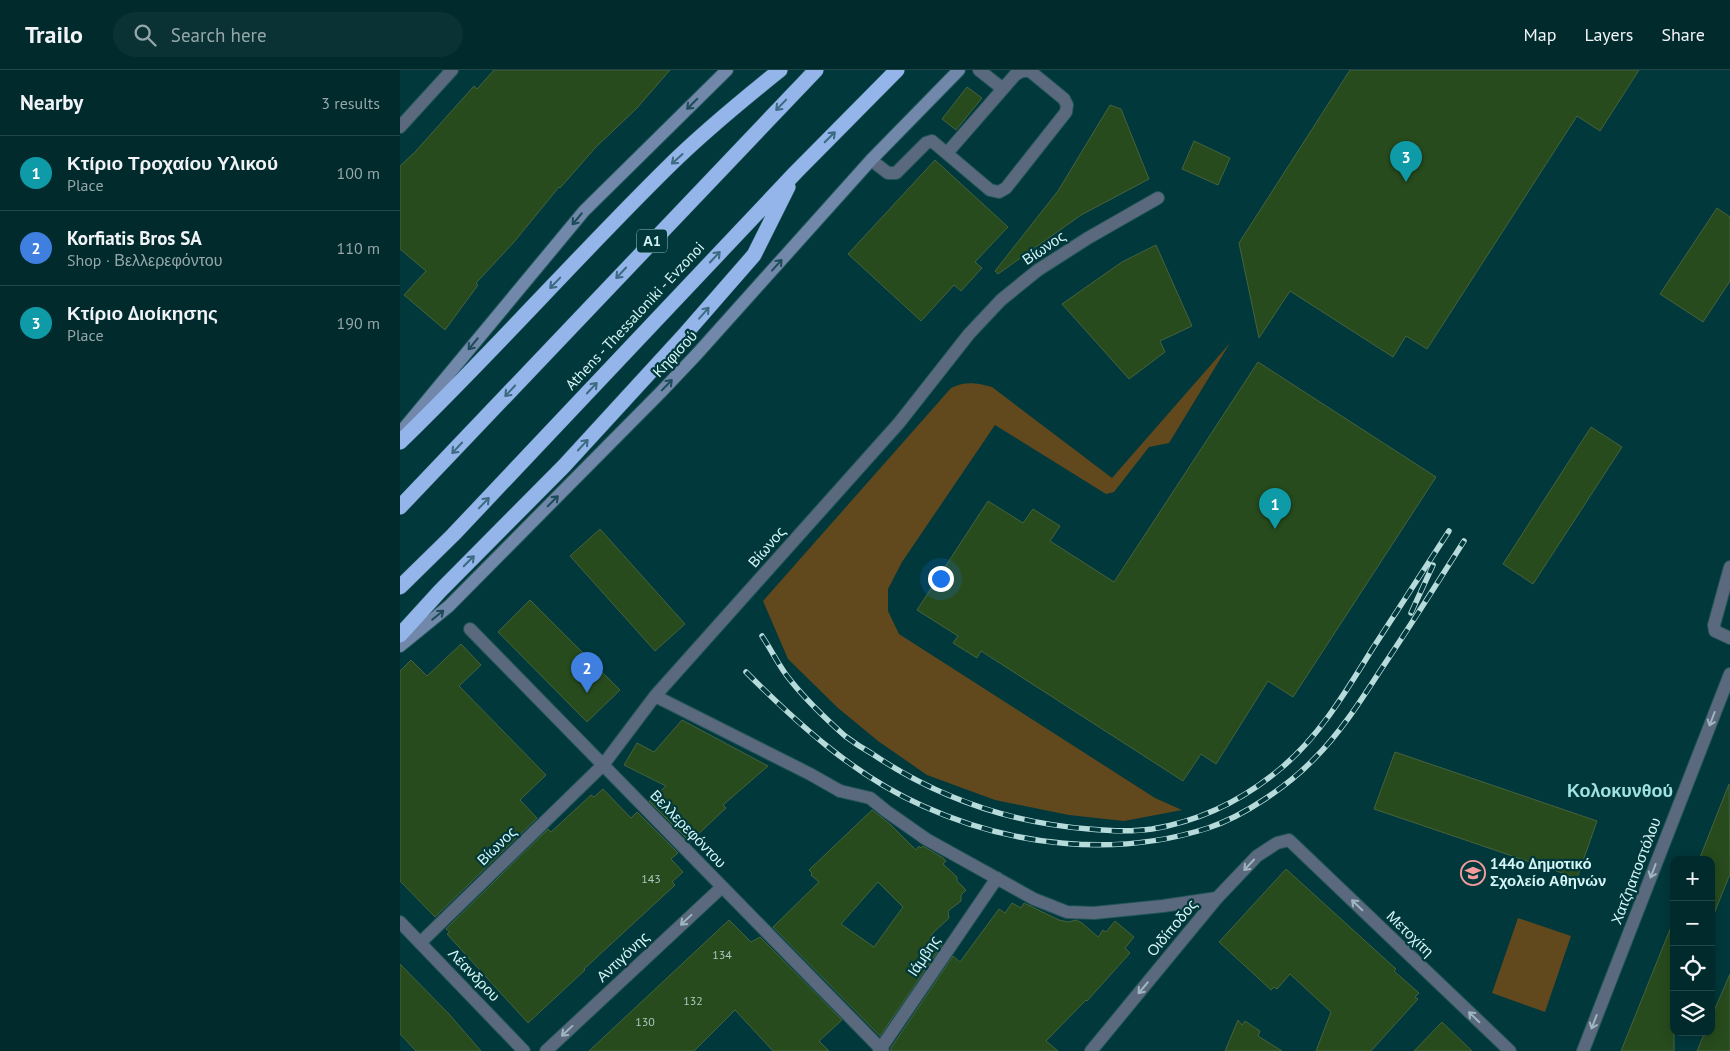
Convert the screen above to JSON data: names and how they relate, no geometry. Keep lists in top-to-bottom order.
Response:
{
  "streets": {
    "highway": ["Α1", "Athens - Thessaloniki - Evzonoi"],
    "main road": ["Κηφισού"],
    "street": [
      "Βίωνος",
      "Βελλερεφόντου",
      "Χατζηαποστόλου",
      "Οιδίποδος",
      "Μετοχίτη",
      "Ιάμβης",
      "Αντιγόνης",
      "Λέανδρου"
    ]
  },
  "crossings": [
    ["Βίωνος", "Βελλερεφόντου"],
    ["Βίωνος", "Λέανδρου"],
    ["Βελλερεφόντου", "Ιάμβης"],
    ["Βελλερεφόντου", "Αντιγόνης"],
    ["Οιδίποδος", "Μετοχίτη"]
  ],
  "one_way": [
    "Κηφισού",
    "Χατζηαποστόλου",
    "Οιδίποδος",
    "Μετοχίτη",
    "Αντιγόνης"
  ],
  "districts": ["Κολοκυνθού"],
  "places": {
    "school or university": ["144ο Δημοτικό Σχολείο Αθηνών"]
  },
  "house_numbers": [
    "143",
    "134",
    "132",
    "130"
  ],
  "page": {
    "header": "Trailo",
    "search": "Search here",
    "nav": ["Map", "Layers", "Share"],
    "heading": ["Nearby", "3 results"],
    "list": [
      {
        "mark": "1",
        "name": "Κτίριο Τροχαίου Υλικού",
        "note": "Place",
        "value": "100 m"
      },
      {
        "mark": "2",
        "name": "Korfiatis Bros SA",
        "note": "Shop · Βελλερεφόντου",
        "value": "110 m"
      },
      {
        "mark": "3",
        "name": "Κτίριο Διοίκησης",
        "note": "Place",
        "value": "190 m"
      }
    ],
    "pins": ["3", "1", "2"],
    "map_buttons": ["+", "−"]
  }
}
